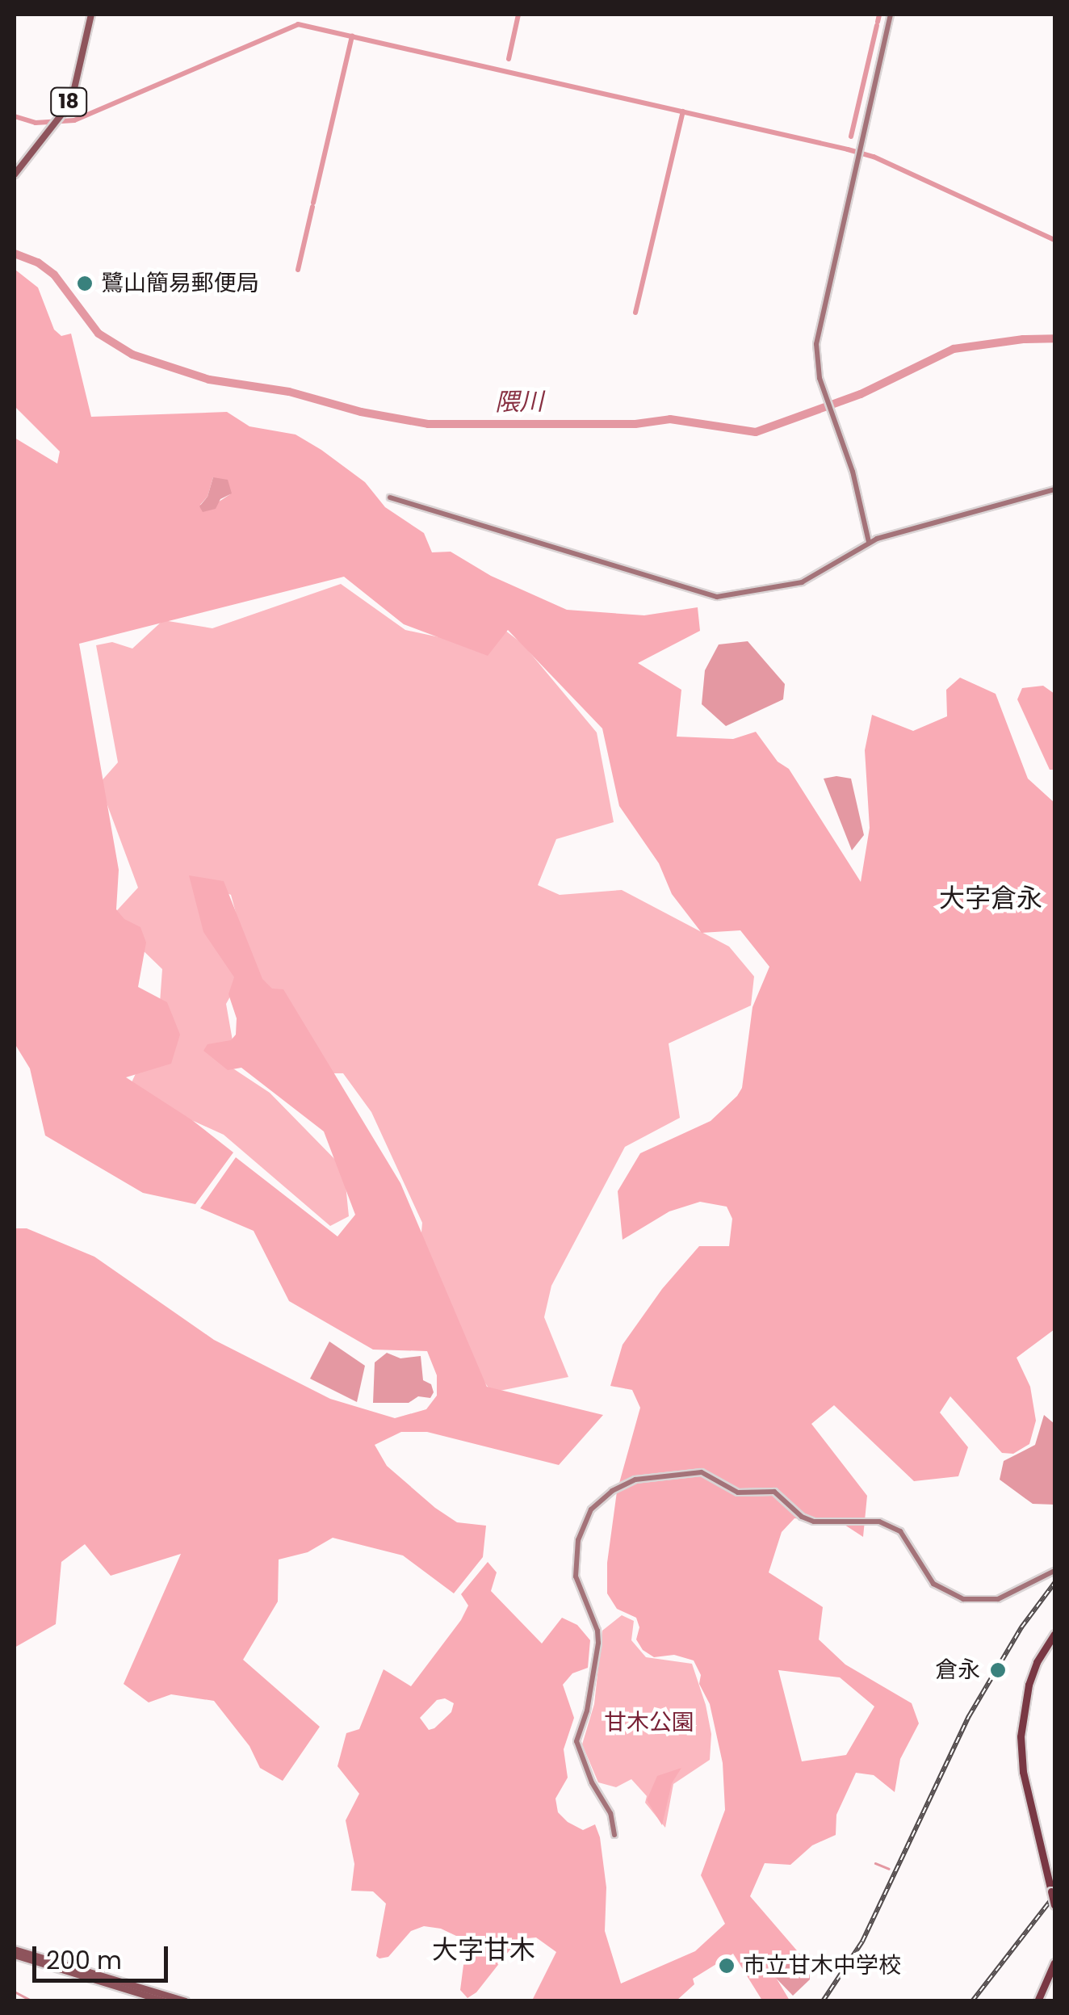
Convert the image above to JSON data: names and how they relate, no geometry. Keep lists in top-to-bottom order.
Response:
{
  "streets": {
    "main road": ["18"]
  },
  "districts": ["大字倉永", "大字甘木"],
  "water": ["隈川"],
  "parks": ["甘木公園"],
  "places": ["鷺山簡易郵便局", "倉永", "市立甘木中学校"],
  "scale_bar": "200 m"
}
